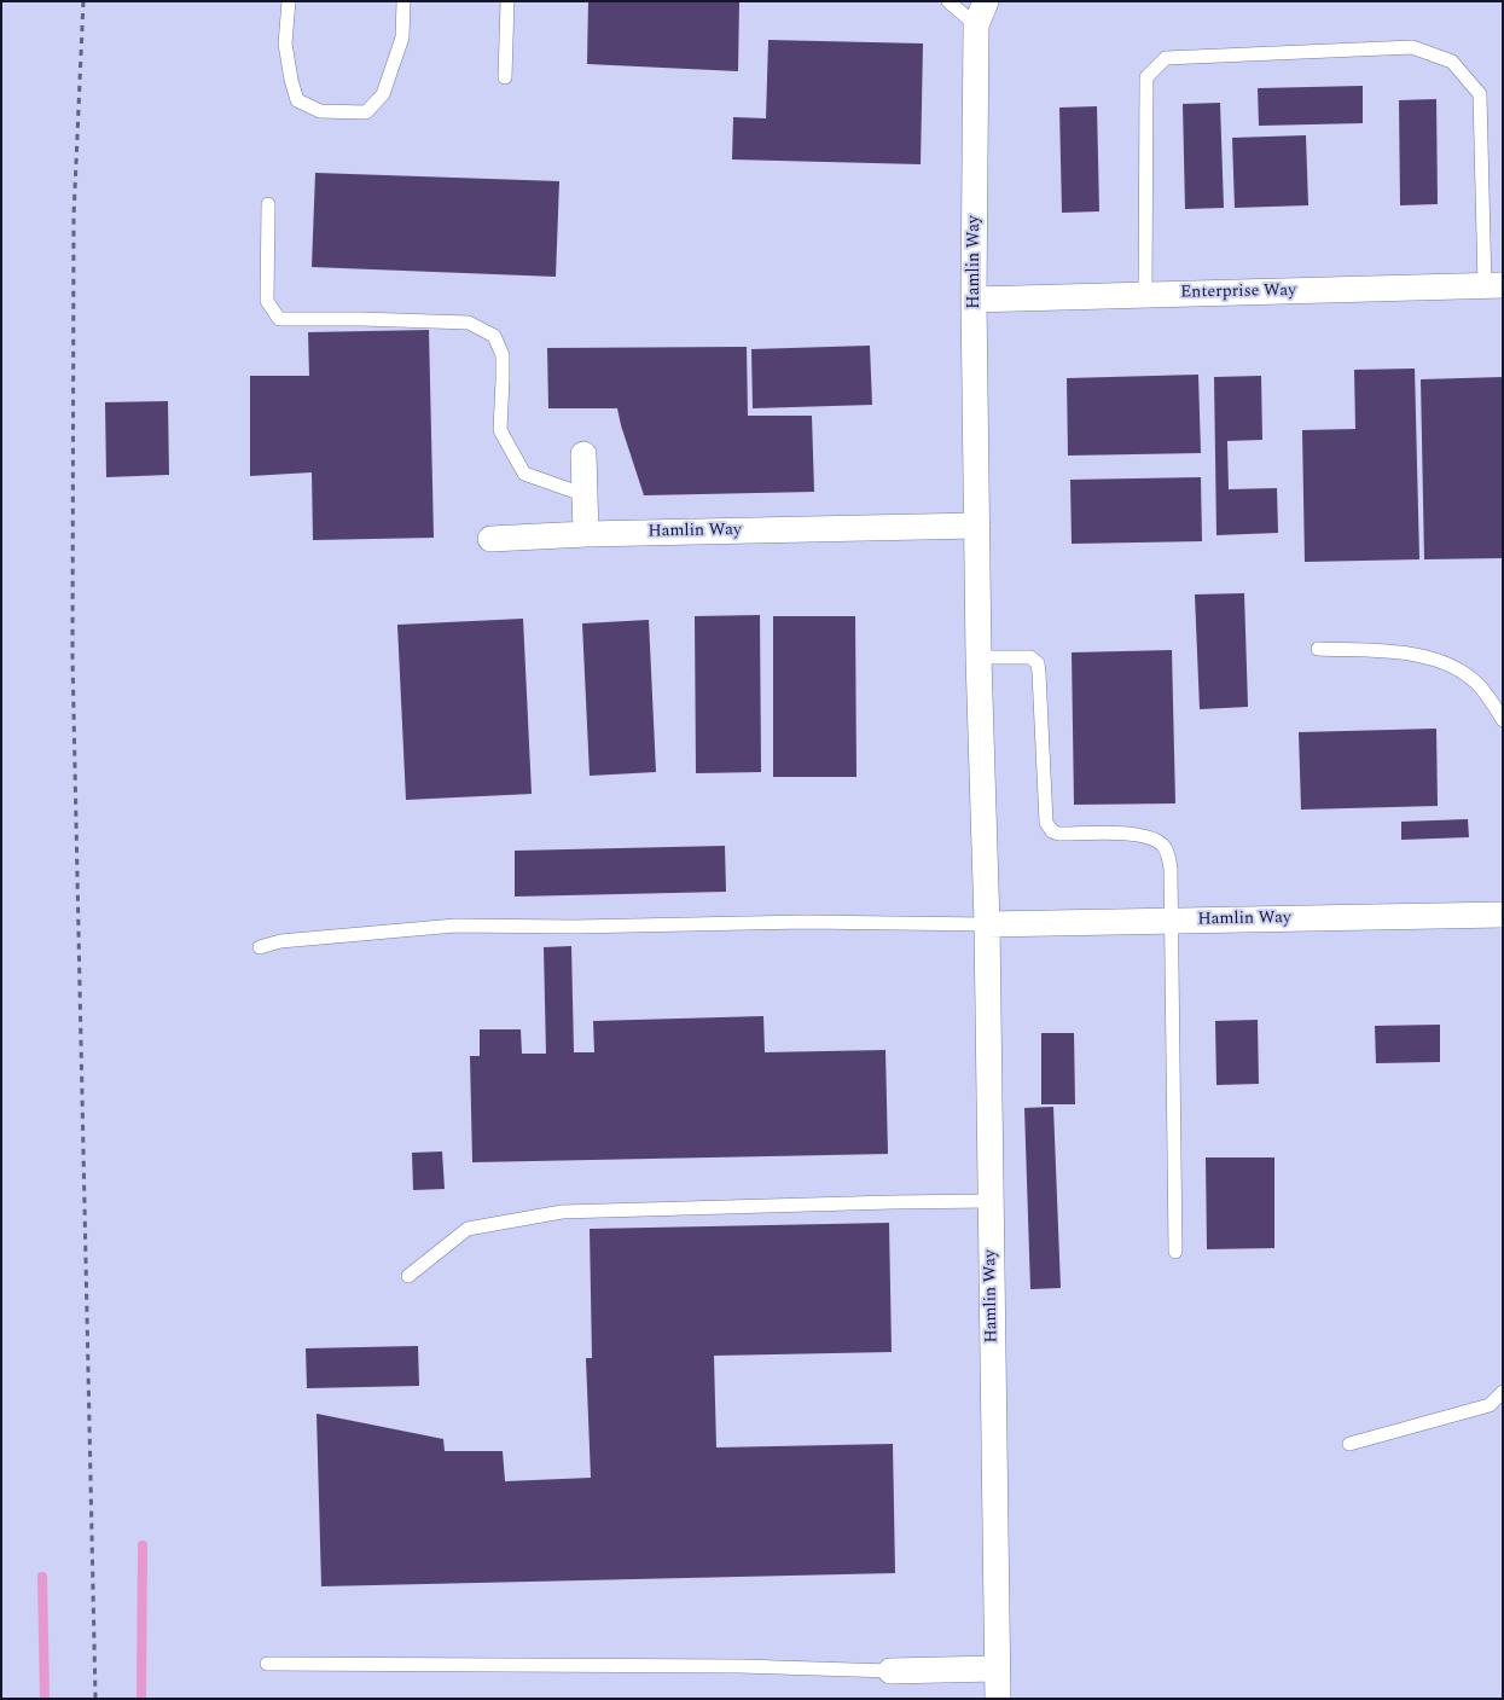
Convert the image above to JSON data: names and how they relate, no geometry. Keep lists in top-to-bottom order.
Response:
{
  "streets": {
    "street": ["Hamlin Way", "Enterprise Way"]
  },
  "crossings": [
    ["Hamlin Way", "Enterprise Way"]
  ]
}
